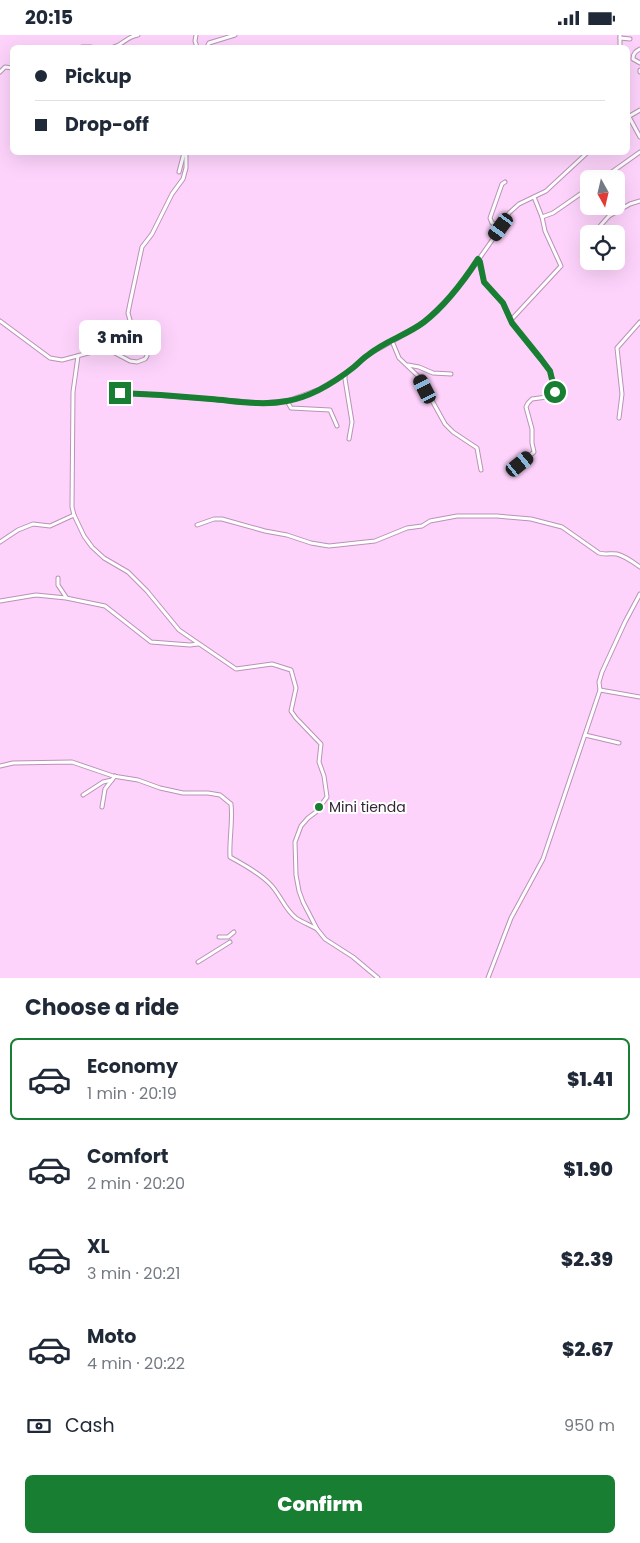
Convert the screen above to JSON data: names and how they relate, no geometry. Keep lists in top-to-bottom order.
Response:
{
  "places": ["Mini tienda"],
  "north": "bottom",
  "page": {
    "status": "20:15",
    "banner": ["Pickup", "Drop-off"],
    "bubble": "3 min",
    "heading": "Choose a ride",
    "list": [
      {
        "name": "Economy",
        "note": "1 min · 20:19",
        "value": "$1.41"
      },
      {
        "name": "Comfort",
        "note": "2 min · 20:20",
        "value": "$1.90"
      },
      {
        "name": "XL",
        "note": "3 min · 20:21",
        "value": "$2.39"
      },
      {
        "name": "Moto",
        "note": "4 min · 20:22",
        "value": "$2.67"
      }
    ],
    "pay": ["Cash", "950 m"],
    "buttons": "Confirm"
  }
}
